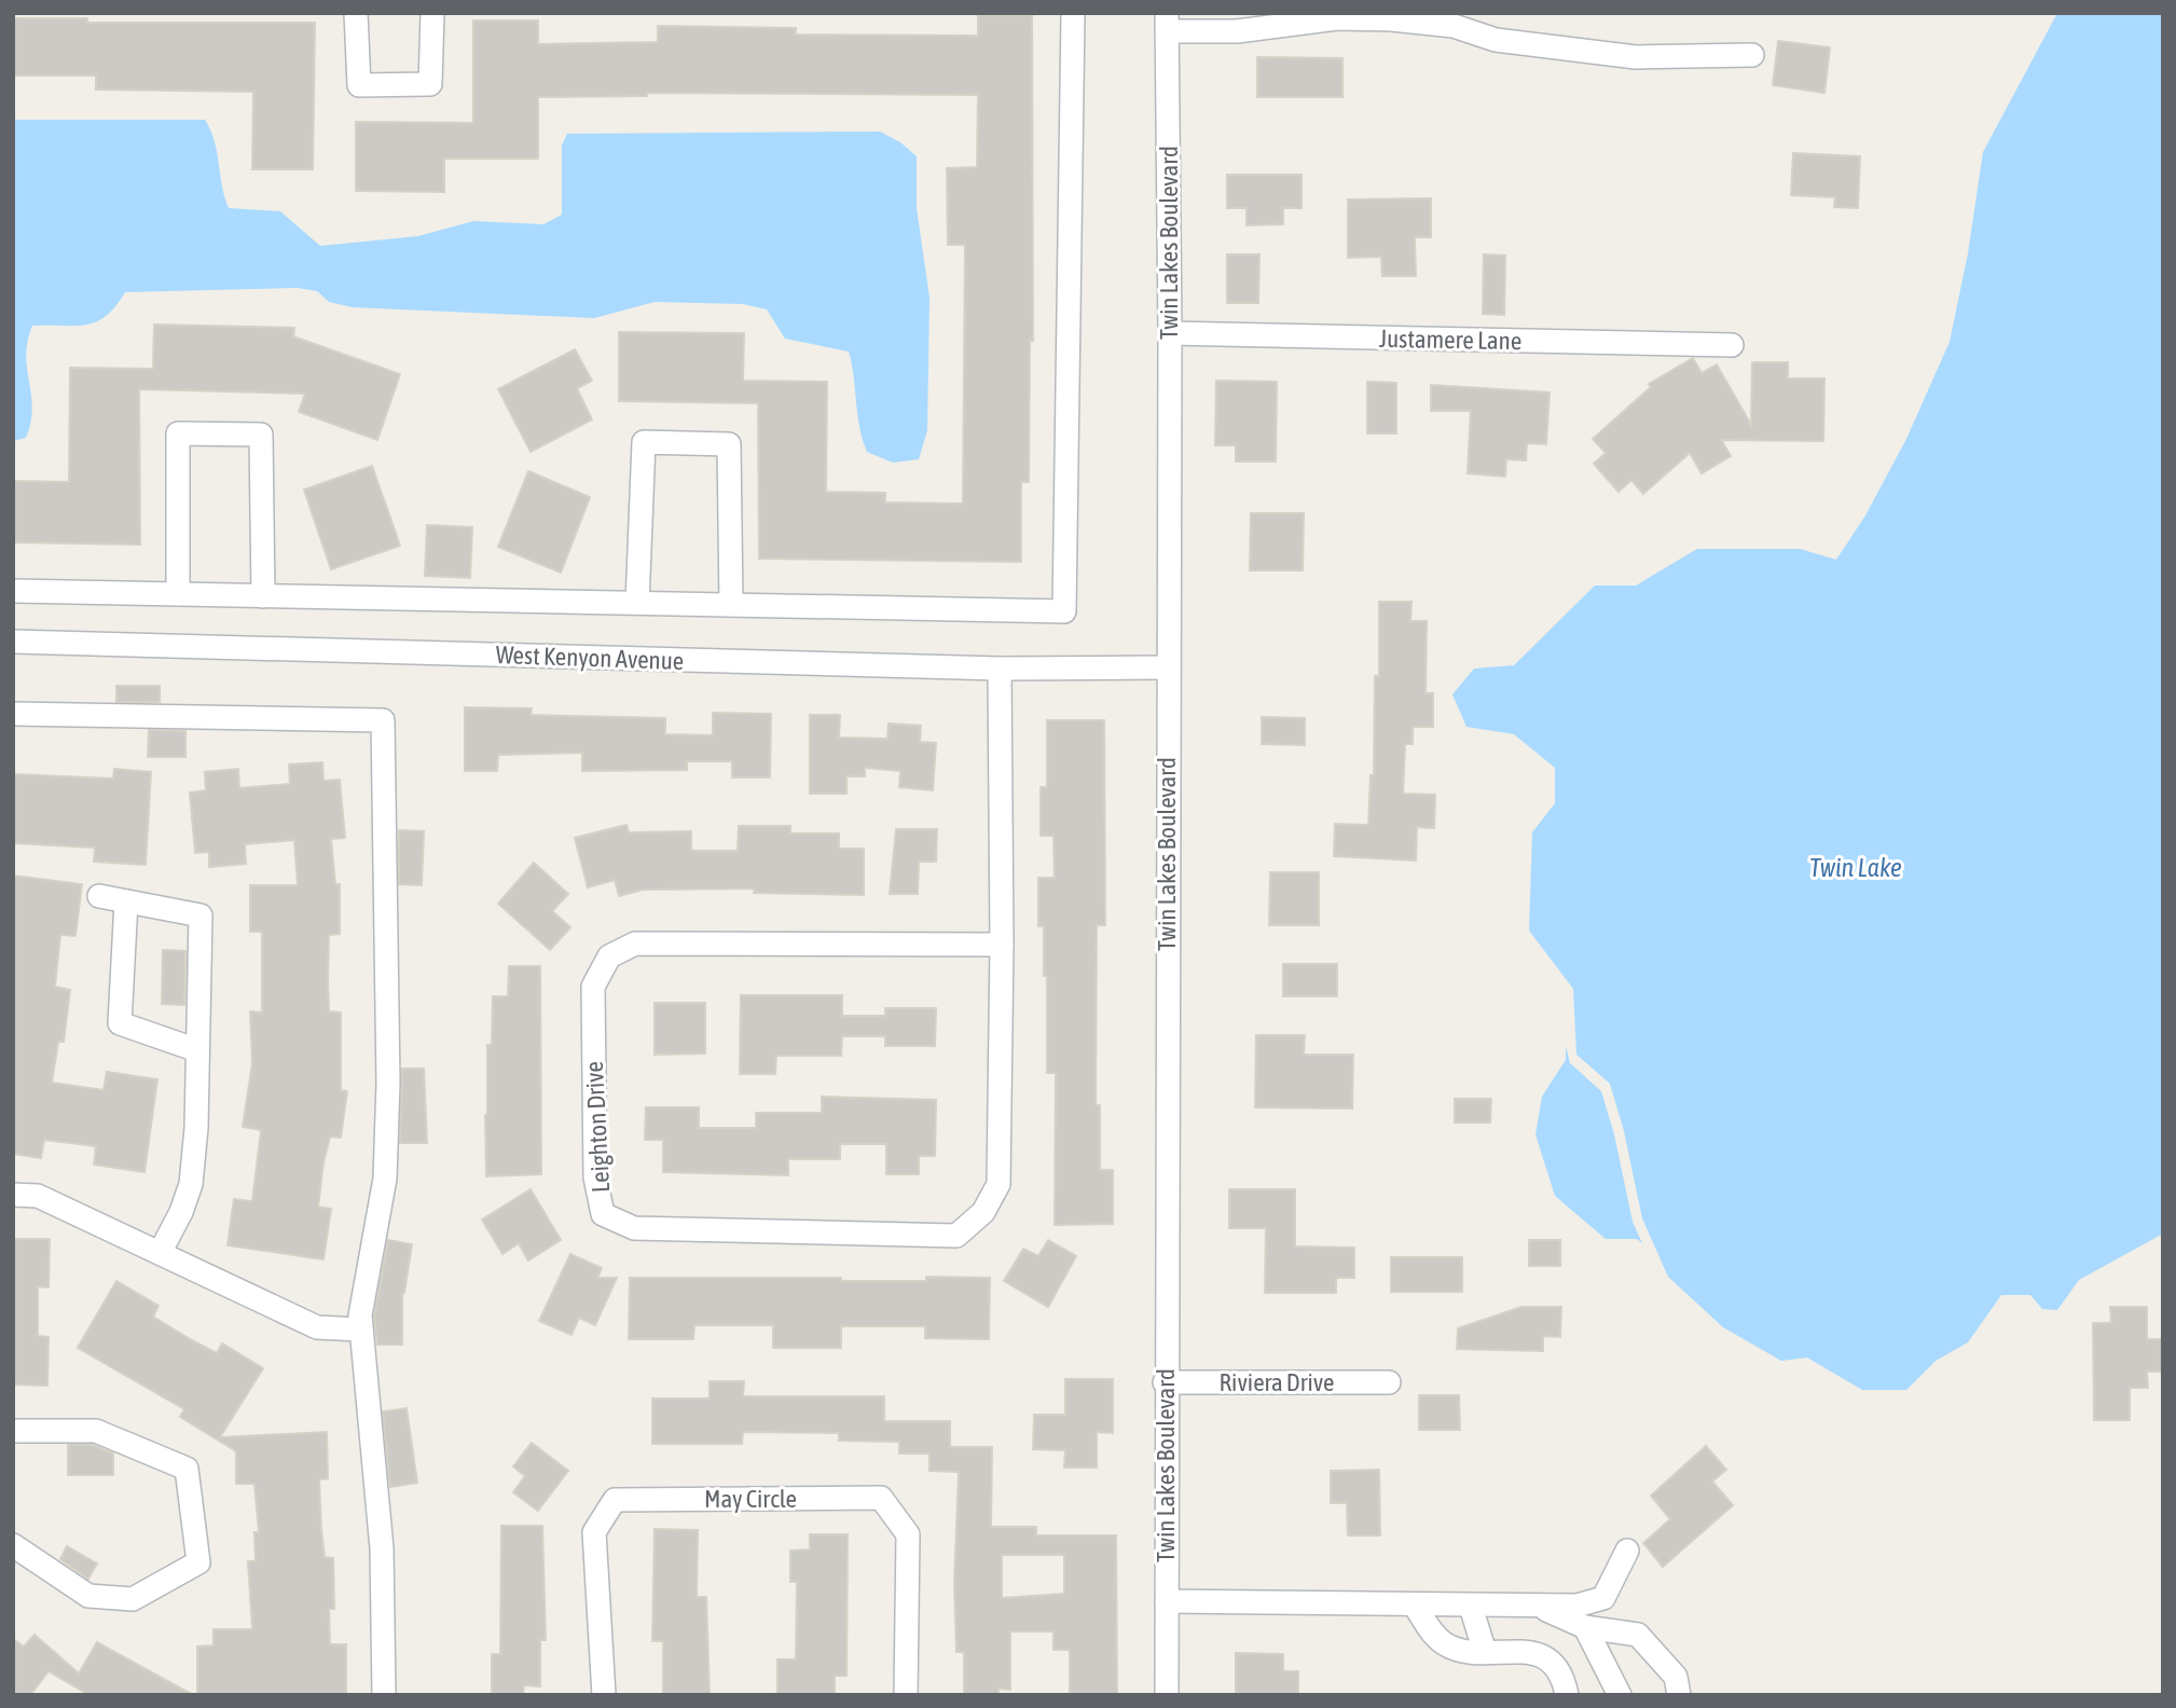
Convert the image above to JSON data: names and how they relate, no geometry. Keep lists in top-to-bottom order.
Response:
{
  "streets": {
    "street": [
      "Twin Lakes Boulevard",
      "Justamere Lane",
      "West Kenyon Avenue",
      "Leighton Drive",
      "Riviera Drive",
      "May Circle"
    ]
  },
  "crossings": [
    ["Twin Lakes Boulevard", "Justamere Lane"],
    ["Twin Lakes Boulevard", "West Kenyon Avenue"],
    ["Twin Lakes Boulevard", "Riviera Drive"],
    ["West Kenyon Avenue", "Leighton Drive"]
  ],
  "water": ["Twin Lake"]
}
